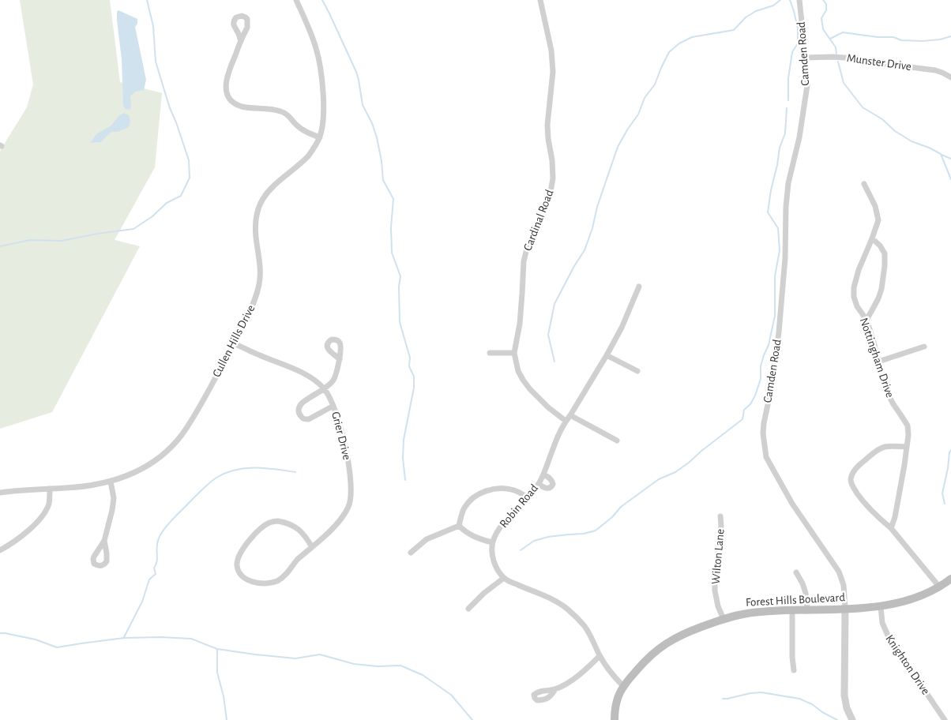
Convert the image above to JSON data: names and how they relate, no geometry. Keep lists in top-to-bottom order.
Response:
{
  "streets": {
    "main road": ["Forest Hills Boulevard"],
    "street": [
      "Camden Road",
      "Munster Drive",
      "Cardinal Road",
      "Cullen Hills Drive",
      "Nottingham Drive",
      "Grier Drive",
      "Robin Road",
      "Wilton Lane",
      "Knighton Drive"
    ]
  },
  "crossings": [
    ["Camden Road", "Munster Drive"],
    ["Camden Road", "Forest Hills Boulevard"],
    ["Cardinal Road", "Robin Road"],
    ["Cullen Hills Drive", "Grier Drive"],
    ["Wilton Lane", "Forest Hills Boulevard"],
    ["Forest Hills Boulevard", "Knighton Drive"]
  ]
}
